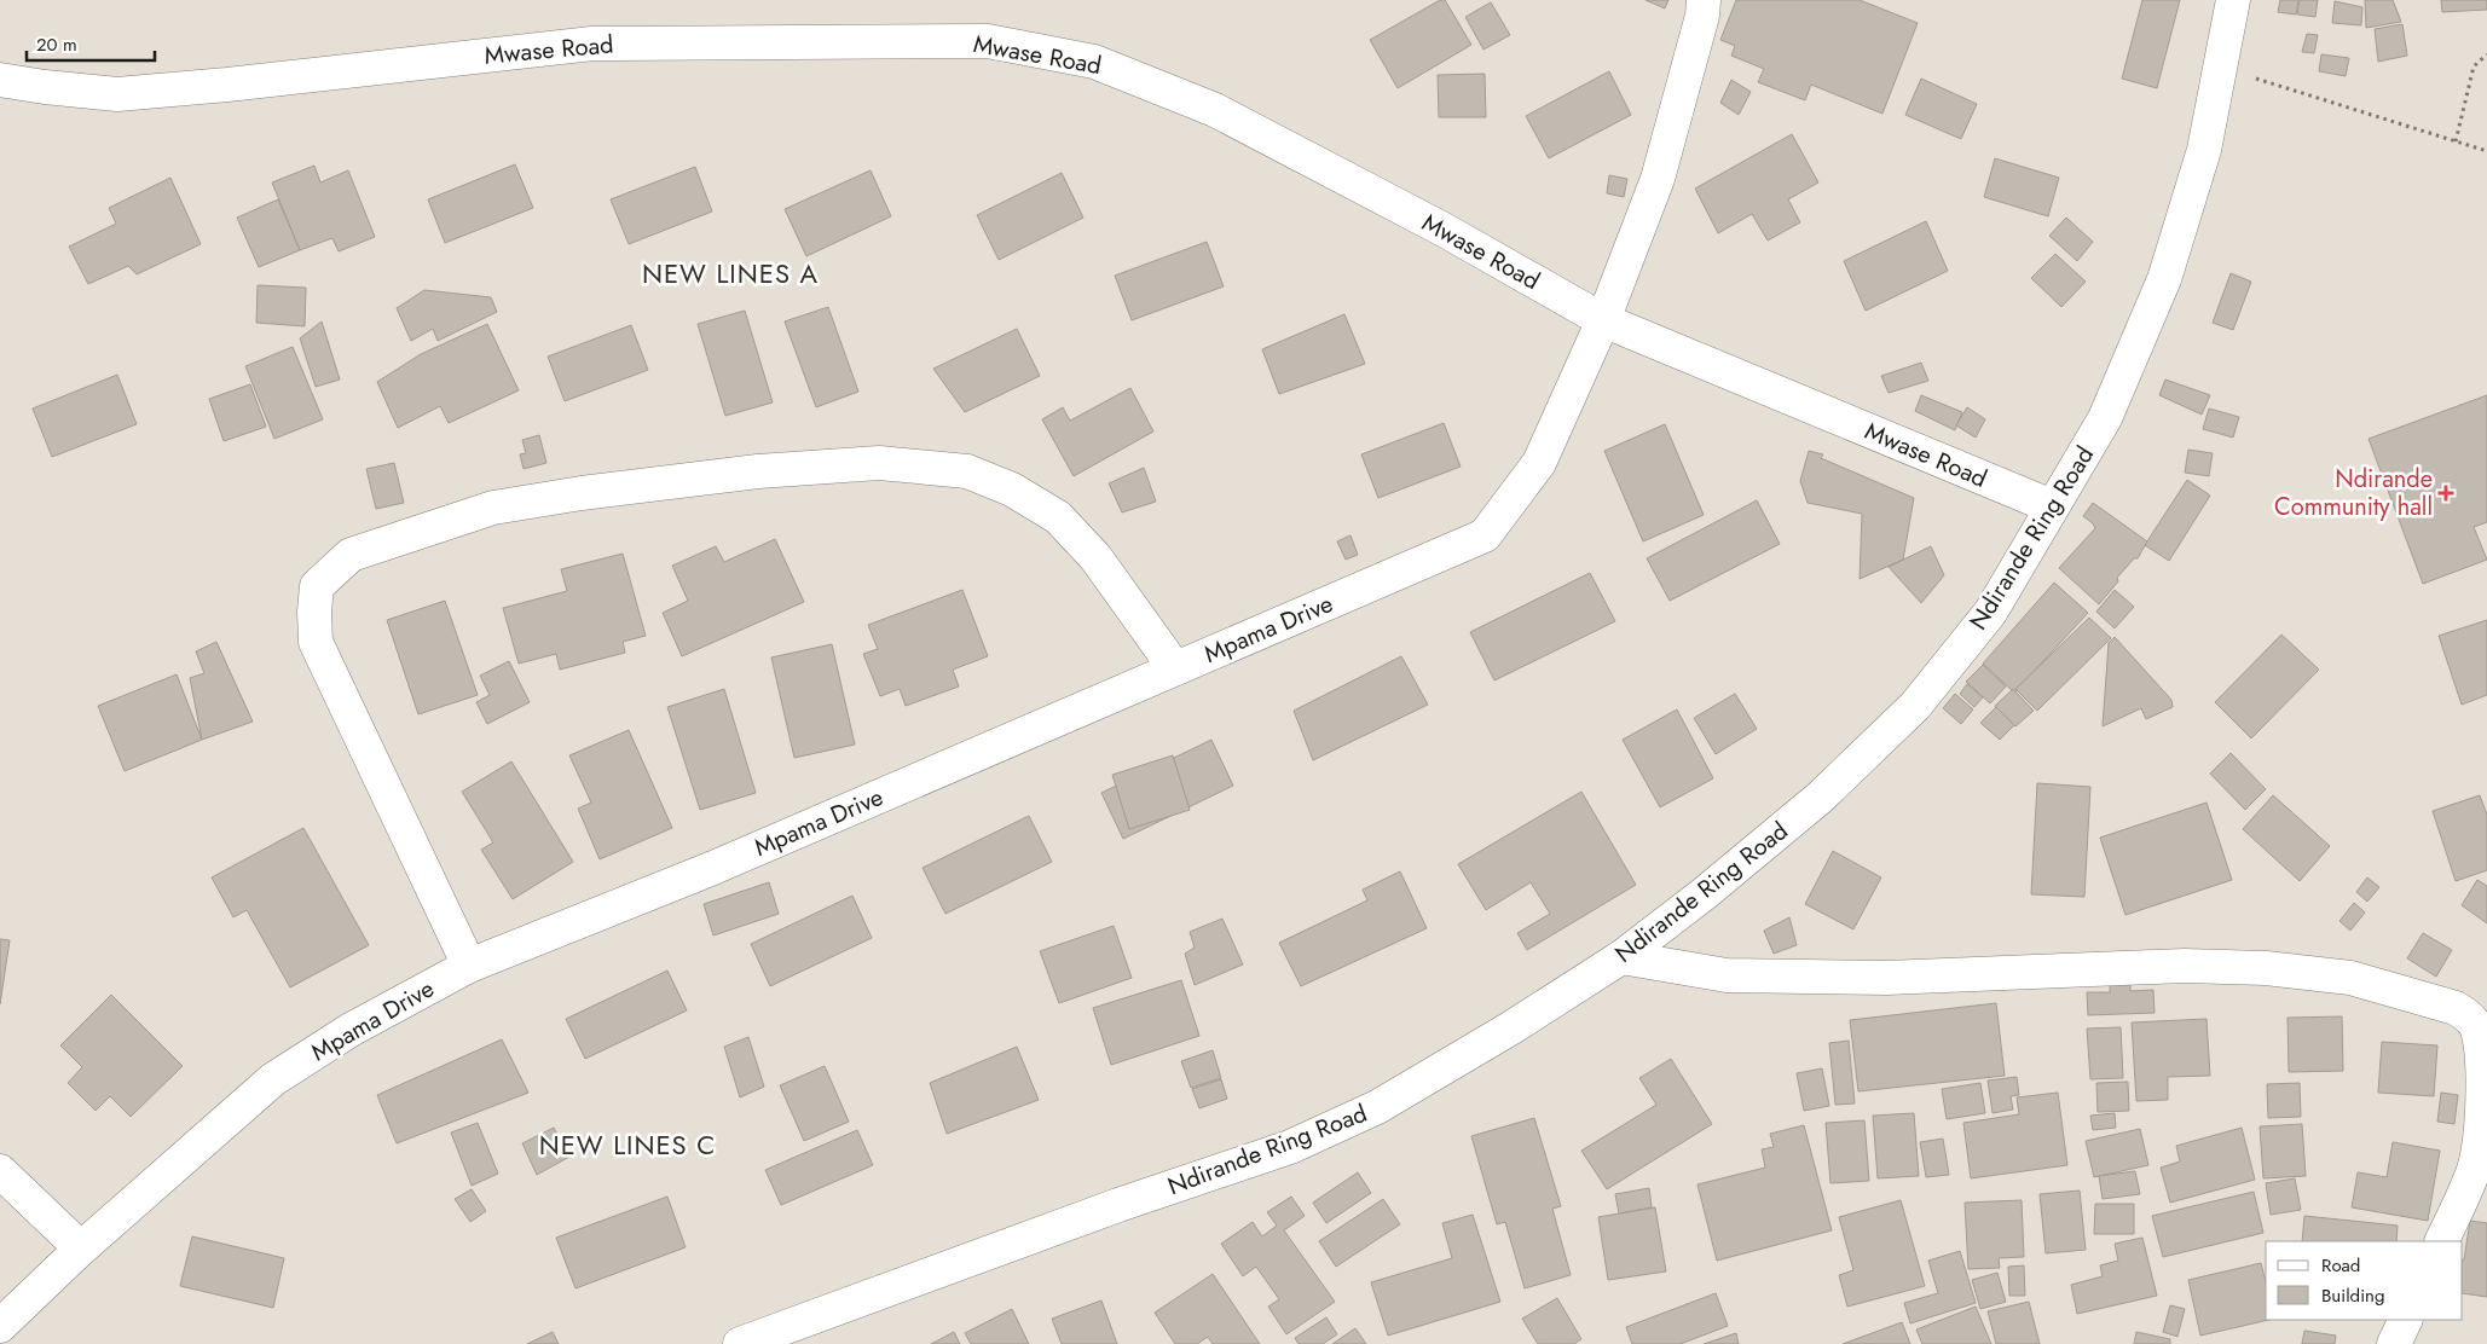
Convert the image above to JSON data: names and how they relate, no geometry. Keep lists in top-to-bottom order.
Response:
{
  "streets": {
    "street": ["Mwase Road", "Ndirande Ring Road", "Mpama Drive"]
  },
  "crossings": [
    ["Mwase Road", "Ndirande Ring Road"],
    ["Mwase Road", "Mpama Drive"]
  ],
  "districts": ["NEW LINES A", "NEW LINES C"],
  "places": {
    "health": ["Ndirande Community hall"]
  },
  "legend": ["Road", "Building"],
  "scale_bar": "20 m"
}
